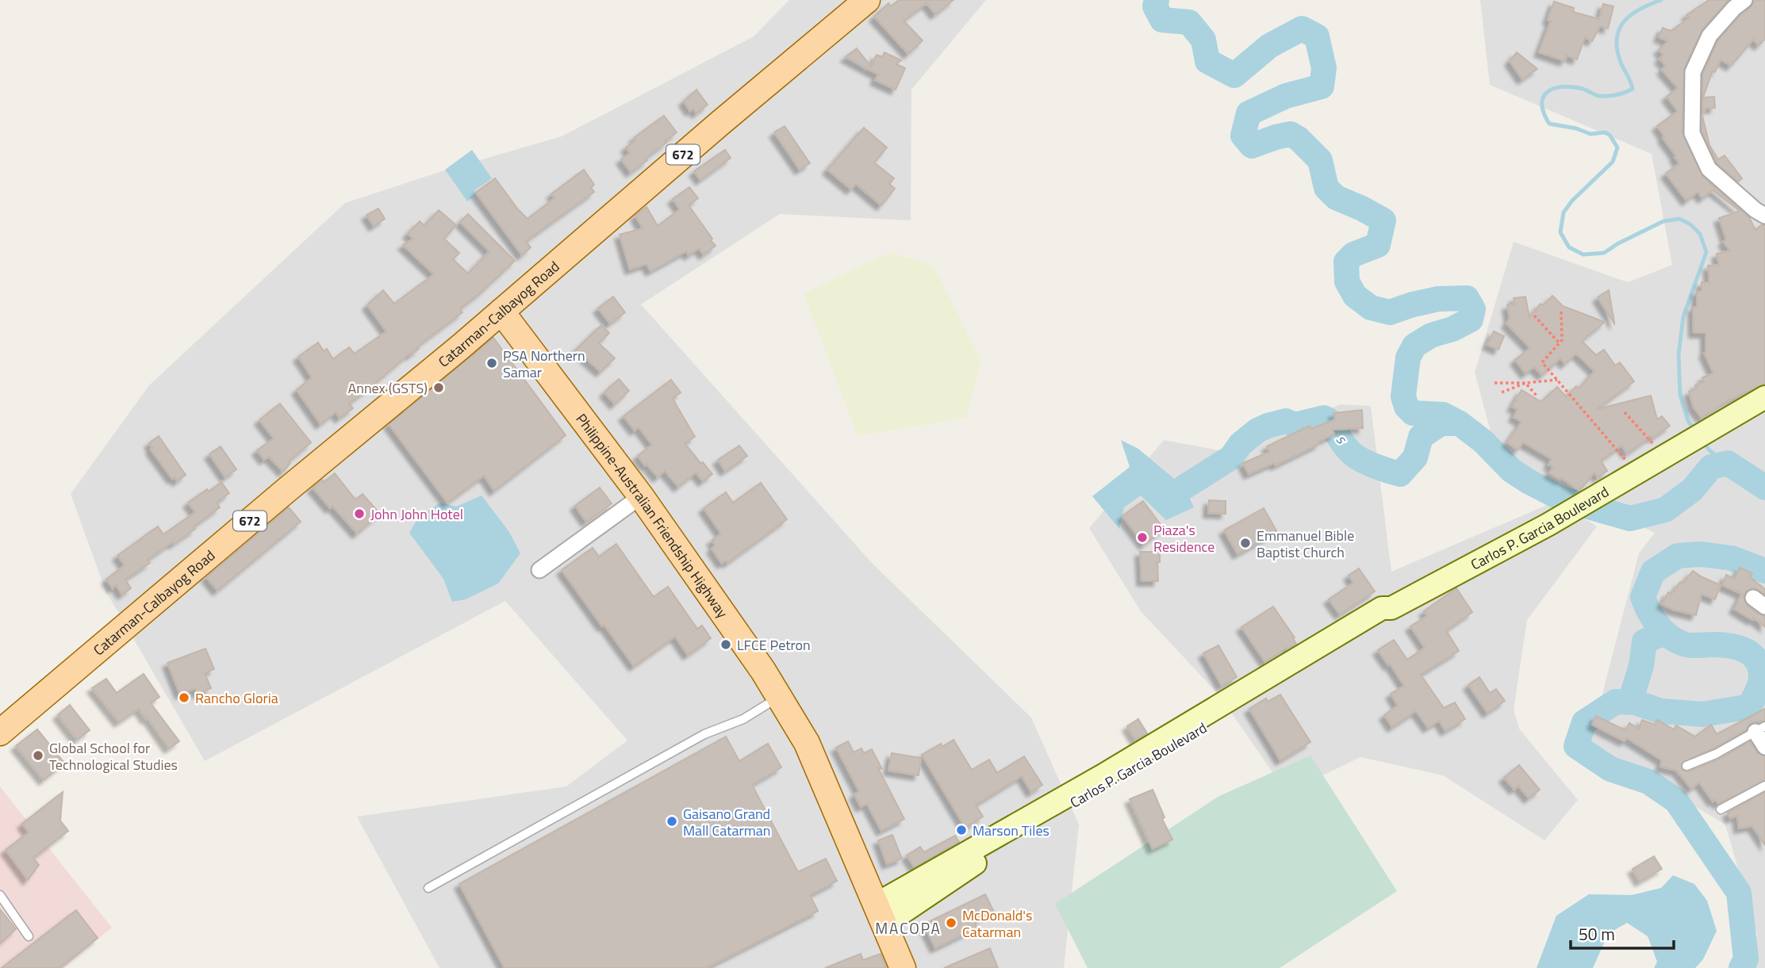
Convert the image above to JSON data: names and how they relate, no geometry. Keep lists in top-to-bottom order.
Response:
{
  "streets": {
    "main road": [
      "672",
      "Catarman-Calbayog Road",
      "Philippine-Australian Friendship Highway",
      "Carlos P. Garcia Boulevard"
    ]
  },
  "crossings": [
    ["Catarman-Calbayog Road", "Philippine-Australian Friendship Highway"],
    ["Philippine-Australian Friendship Highway", "Carlos P. Garcia Boulevard"]
  ],
  "districts": ["MACOPA"],
  "water": ["s"],
  "places": [
    "PSA Northern Samar",
    "Annex (GSTS)",
    "John John Hotel",
    "Piaza's Residence",
    "Emmanuel Bible Baptist Church",
    "LFCE Petron",
    "Rancho Gloria",
    "Global School for Technological Studies",
    "Gaisano Grand Mall Catarman",
    "Marson Tiles",
    "McDonald's Catarman"
  ],
  "scale_bar": "50 m"
}
